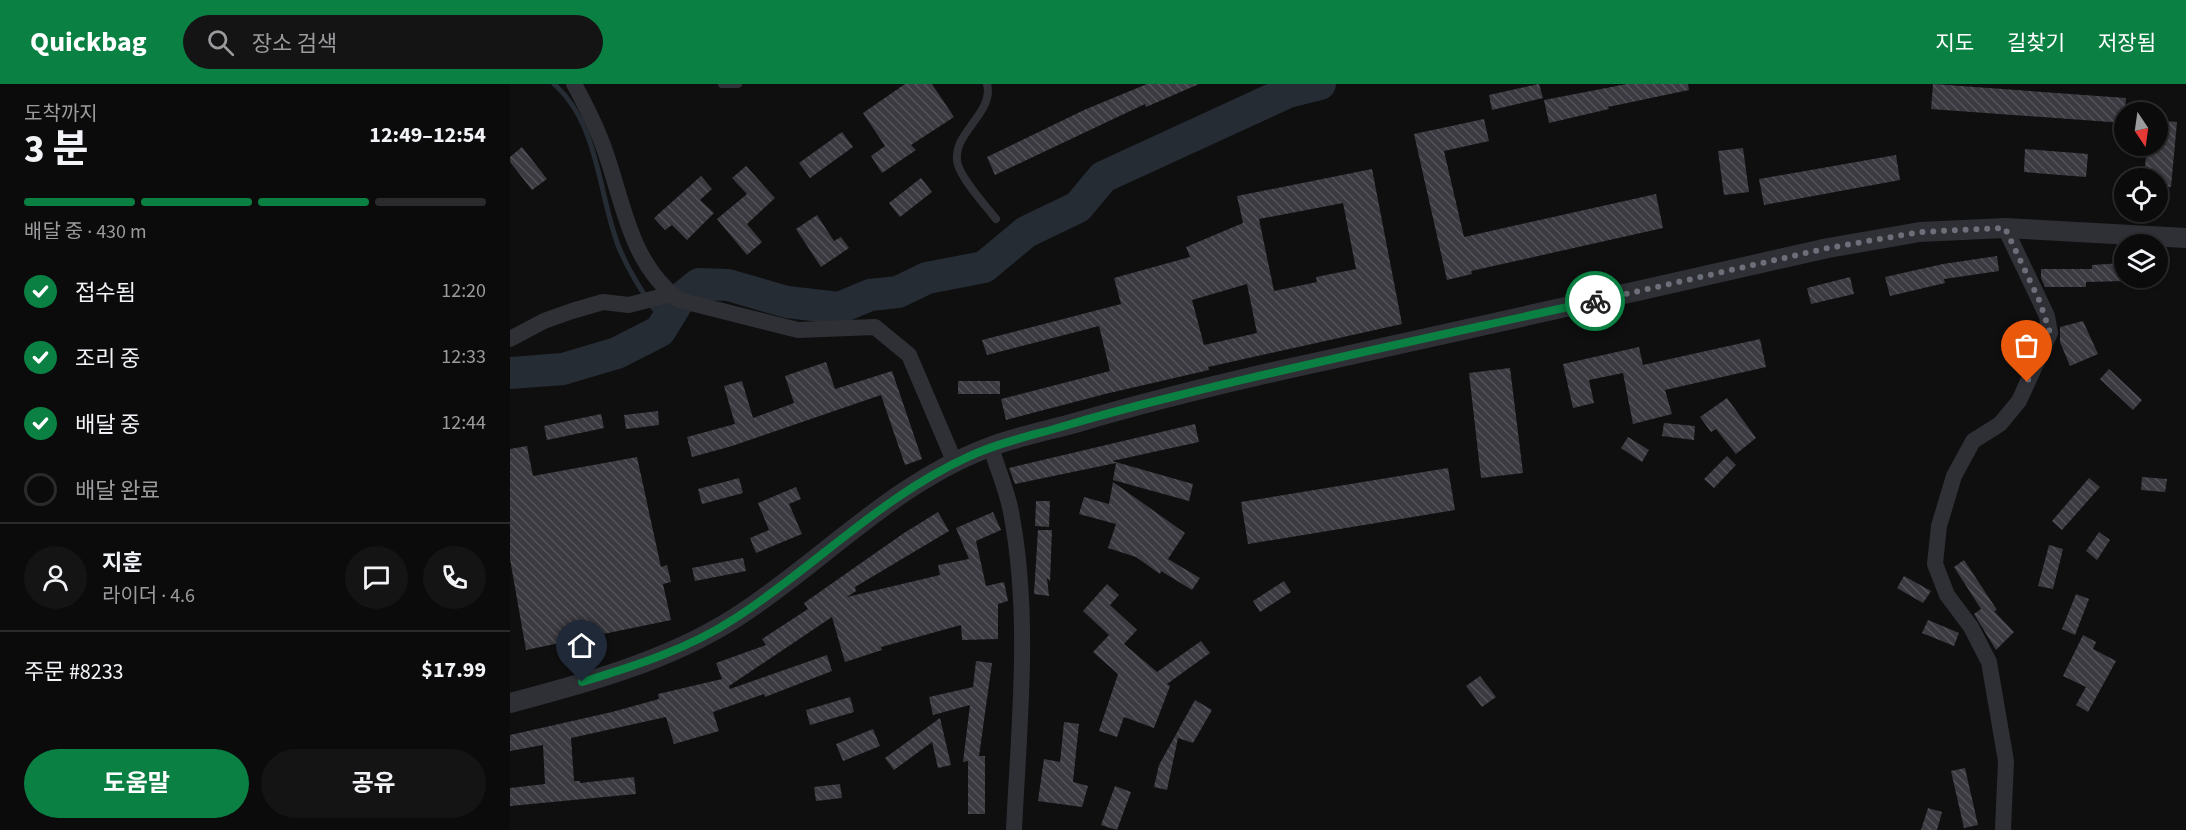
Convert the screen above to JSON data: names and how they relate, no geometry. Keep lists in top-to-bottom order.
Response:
{
  "north": "bottom",
  "page": {
    "header": "Quickbag",
    "search": "장소 검색",
    "nav": ["지도", "길찾기", "저장됨"],
    "heading": ["3 분", "도착까지", "12:49–12:54"],
    "panel": [
      "지훈",
      "라이더 · 4.6",
      "주문 #8233",
      "$17.99"
    ],
    "bar": "배달 중 · 430 m",
    "list": [
      ["접수됨", "12:20"],
      ["조리 중", "12:33"],
      ["배달 중", "12:44"],
      "배달 완료"
    ],
    "buttons": ["도움말", "공유"]
  }
}
